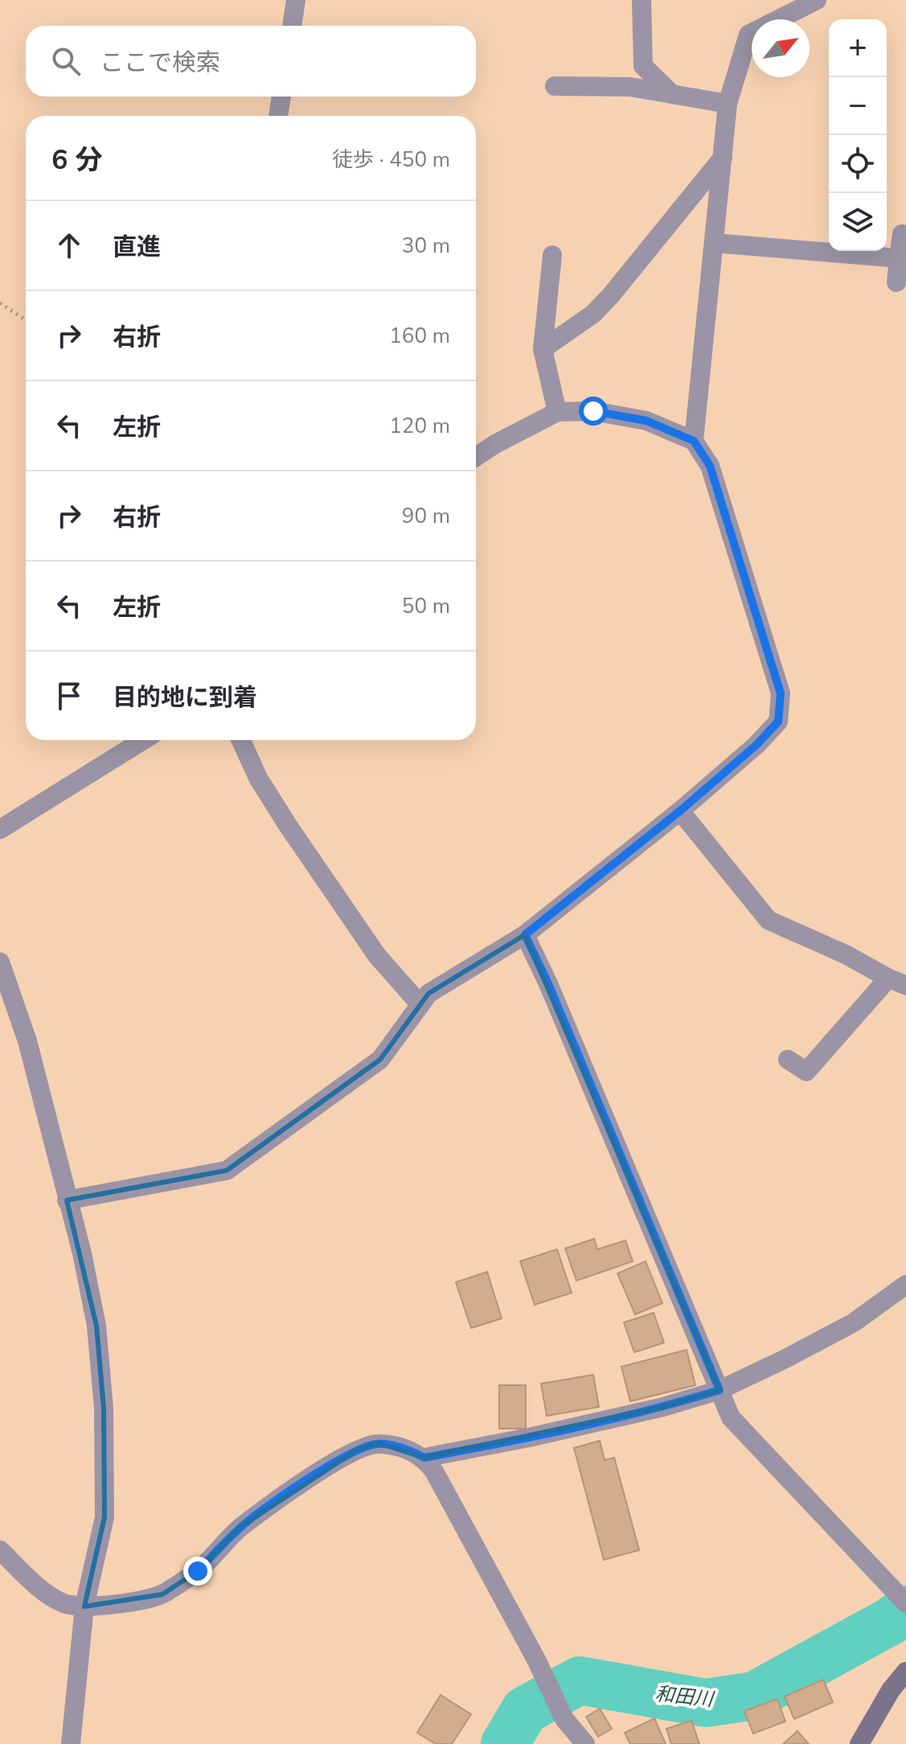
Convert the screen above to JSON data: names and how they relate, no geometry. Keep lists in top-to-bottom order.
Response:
{
  "water": ["和田川"],
  "north": "top right",
  "page": {
    "map_buttons": ["+", "−"],
    "search": "ここで検索",
    "heading": ["6 分", "徒歩 · 450 m"],
    "list": [
      ["直進", "30 m"],
      ["右折", "160 m"],
      ["左折", "120 m"],
      ["右折", "90 m"],
      ["左折", "50 m"],
      "目的地に到着"
    ]
  }
}
